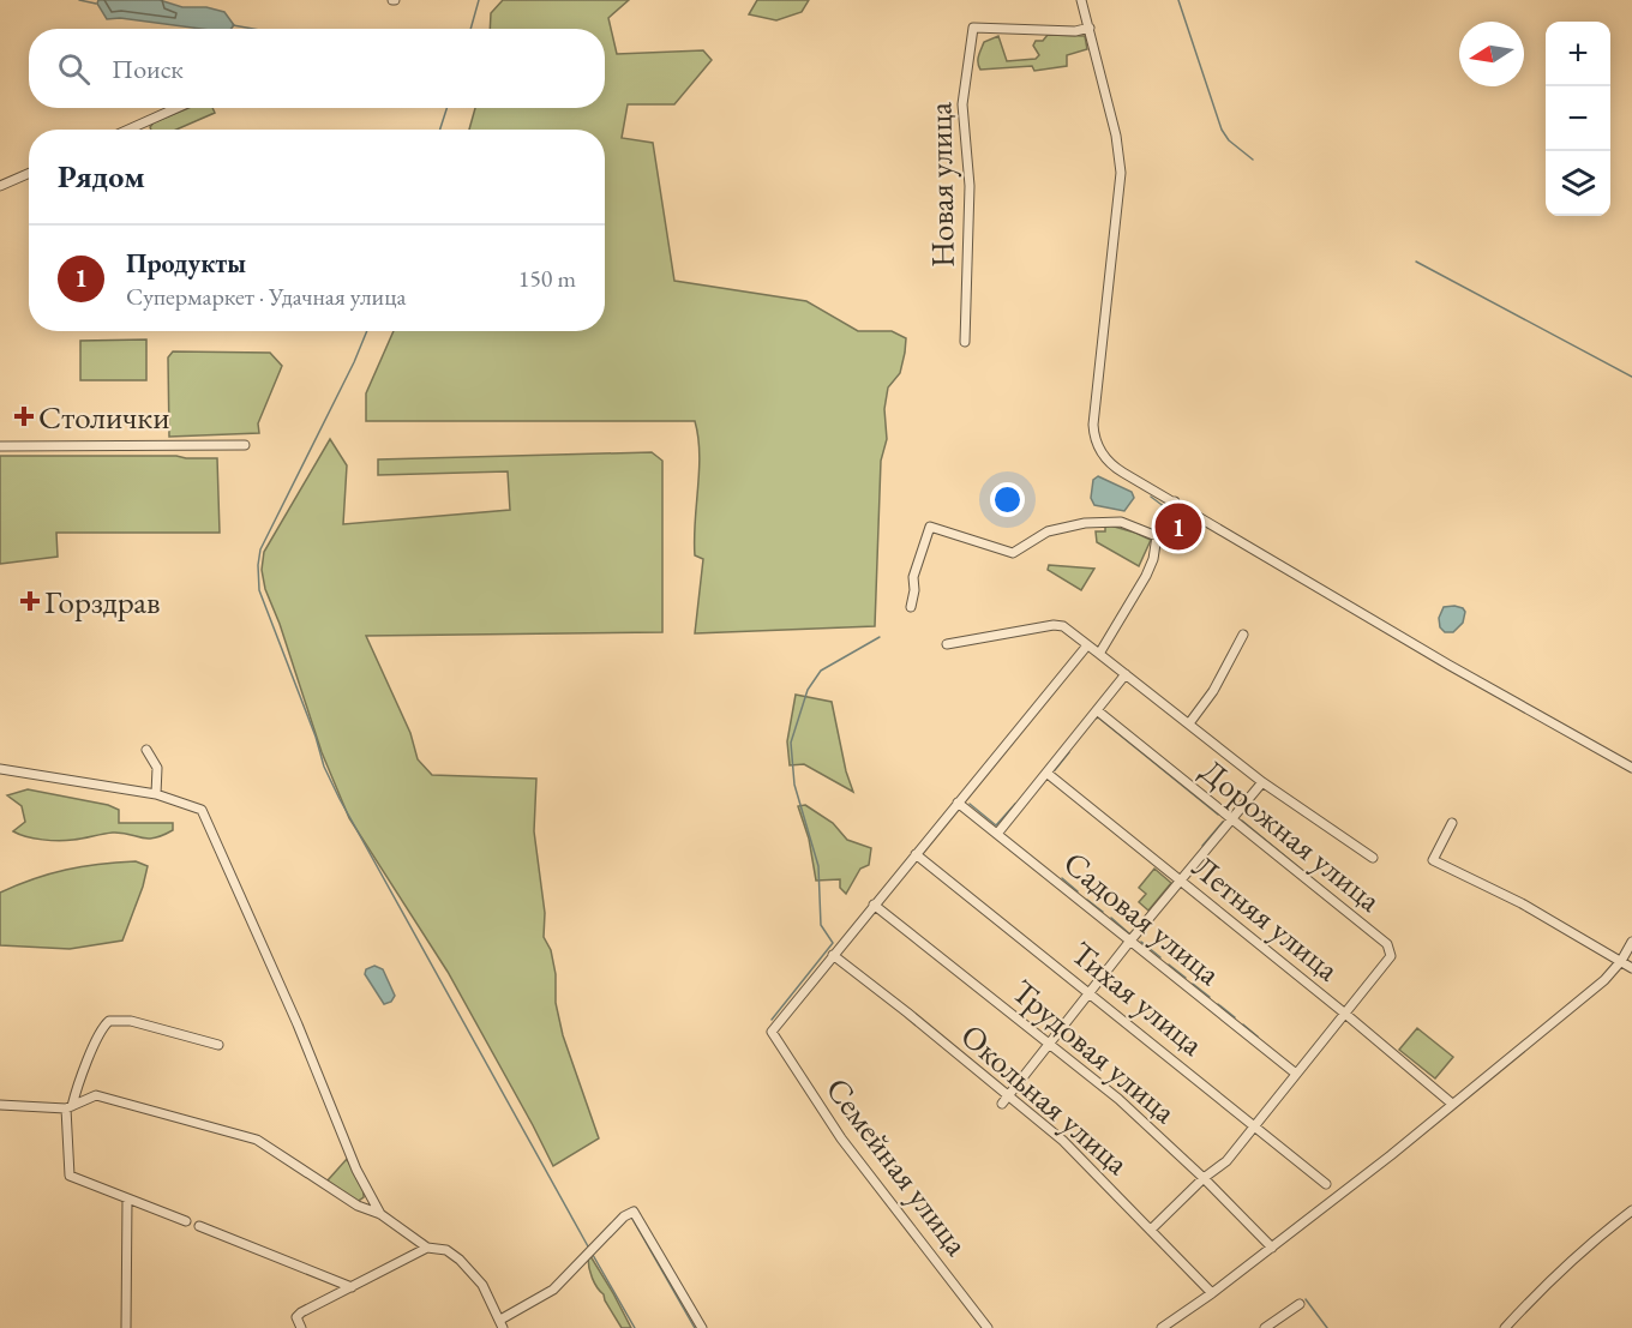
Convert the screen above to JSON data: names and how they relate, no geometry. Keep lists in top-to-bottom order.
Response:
{
  "streets": {
    "street": [
      "Новая улица",
      "Дорожная улица",
      "Садовая улица",
      "Летняя улица",
      "Тихая улица",
      "Трудовая улица",
      "Окольная улица",
      "Семейная улица"
    ]
  },
  "crossings": [
    ["Дорожная улица", "Летняя улица"],
    ["Окольная улица", "Семейная улица"]
  ],
  "places": {
    "health": ["Столички", "Горздрав"]
  },
  "north": "left",
  "page": {
    "map_buttons": ["+", "−"],
    "search": "Поиск",
    "heading": "Рядом",
    "list": [
      {
        "mark": "1",
        "name": "Продукты",
        "note": "Супермаркет · Удачная улица",
        "value": "150 m"
      }
    ],
    "pins": "1"
  }
}
